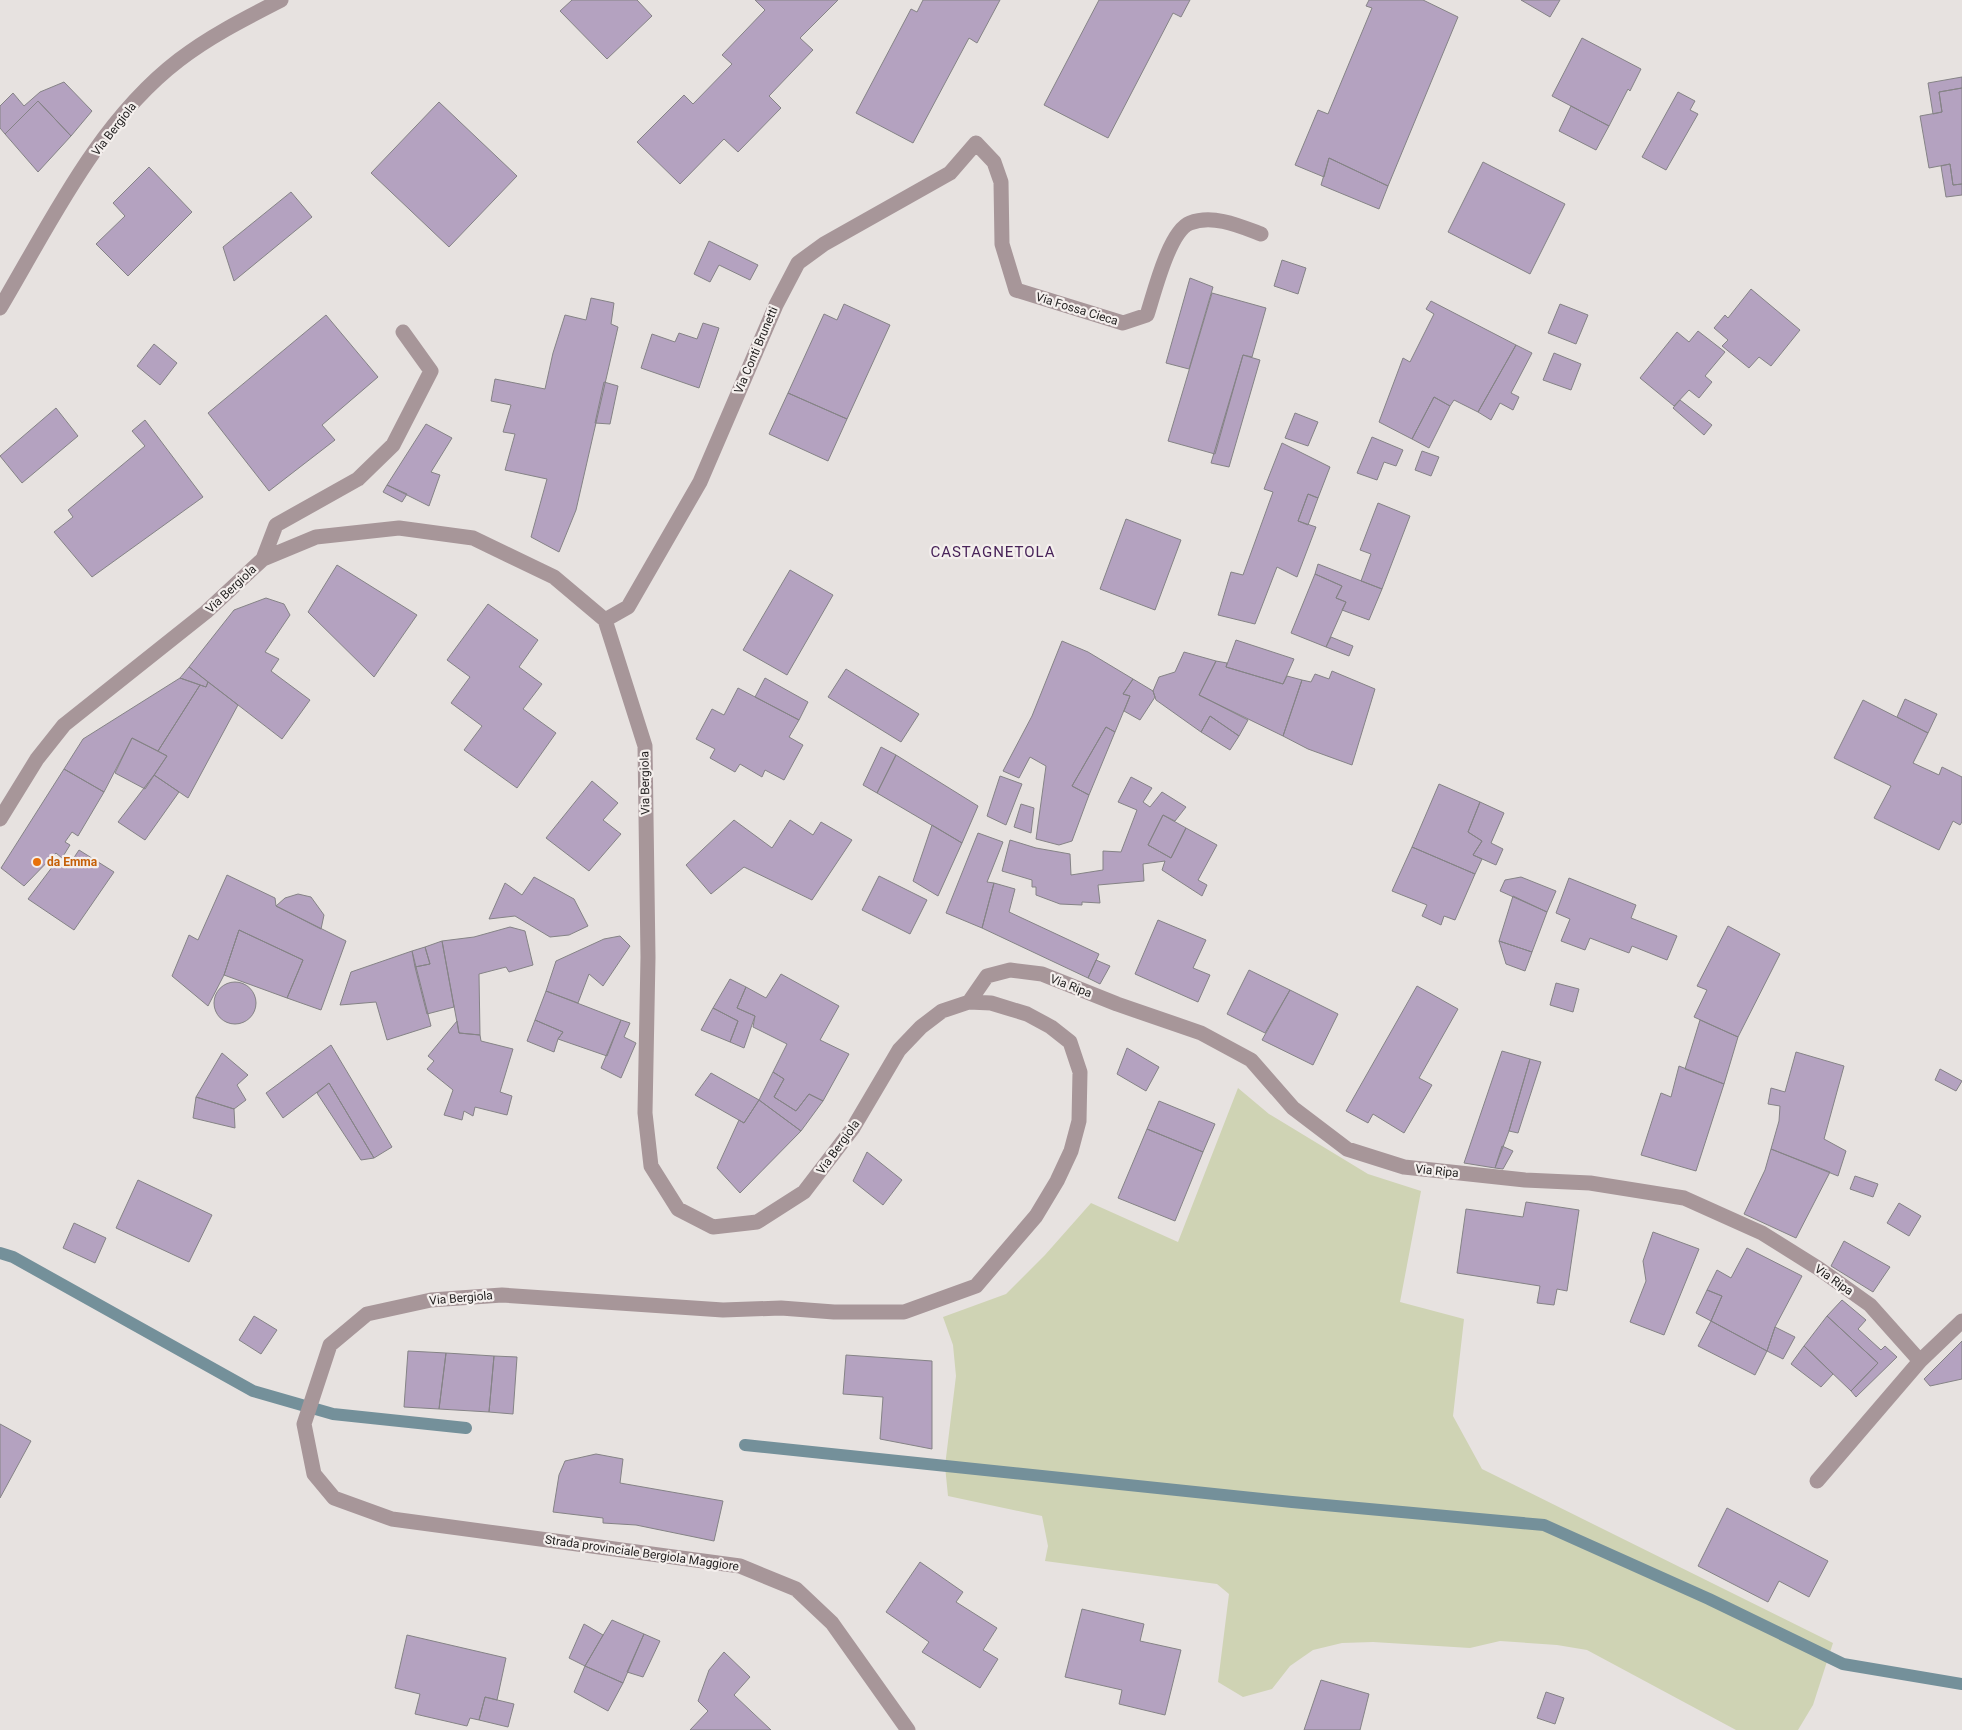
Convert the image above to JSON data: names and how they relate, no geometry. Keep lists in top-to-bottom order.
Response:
{
  "streets": {
    "street": [
      "Via Bergiola",
      "Via Fossa Cieca",
      "Via Conti Brunetti",
      "Via Ripa",
      "Strada provinciale Bergiola Maggiore"
    ]
  },
  "crossings": [
    ["Via Bergiola", "Via Conti Brunetti"],
    ["Via Bergiola", "Via Ripa"],
    ["Via Bergiola", "Strada provinciale Bergiola Maggiore"],
    ["Via Fossa Cieca", "Via Conti Brunetti"]
  ],
  "districts": ["CASTAGNETOLA"],
  "places": ["da Emma"]
}
